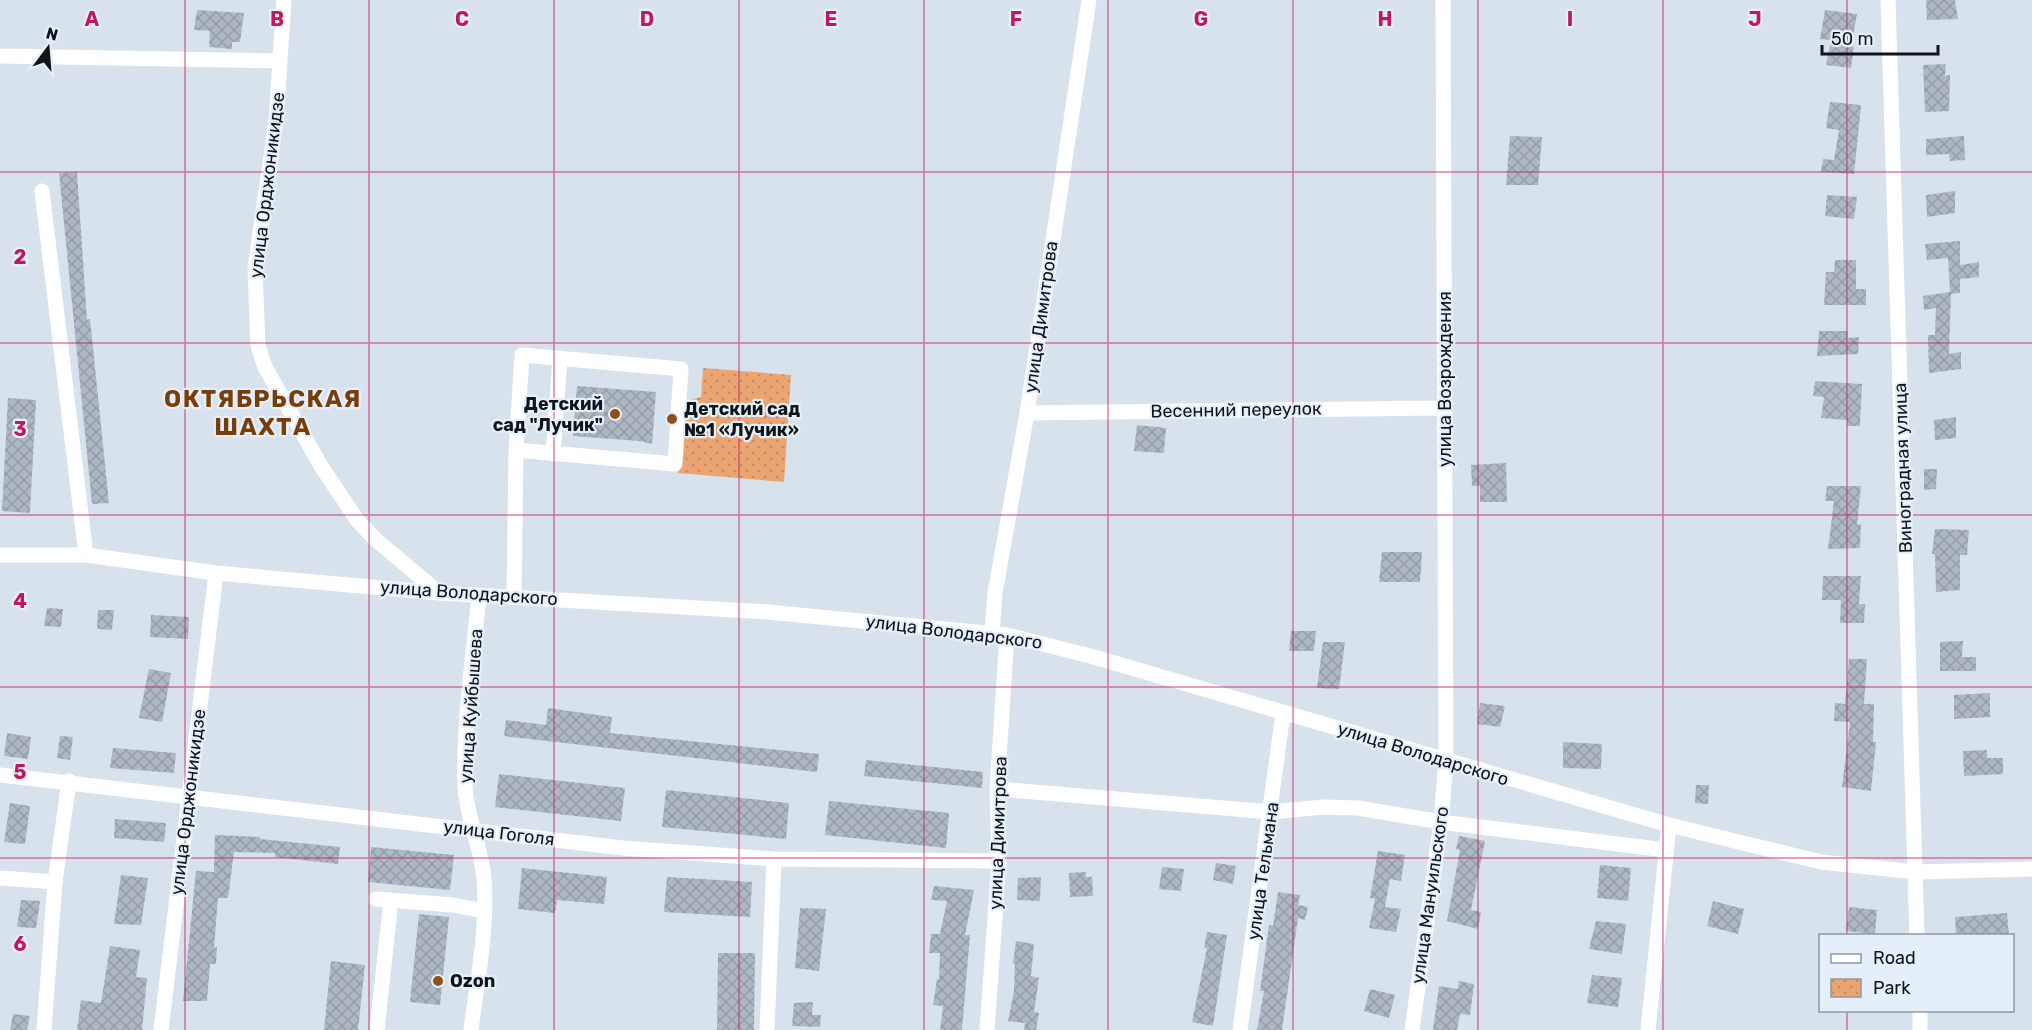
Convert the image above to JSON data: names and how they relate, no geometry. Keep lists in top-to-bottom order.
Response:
{
  "streets": {
    "street": [
      "улица Орджоникидзе",
      "улица Димитрова",
      "улица Возрождения",
      "Весенний переулок",
      "Виноградная улица",
      "улица Володарского",
      "улица Куйбышева",
      "улица Гоголя",
      "улица Тельмана",
      "улица Мануильского"
    ]
  },
  "crossings": [
    ["улица Орджоникидзе", "улица Володарского"],
    ["улица Орджоникидзе", "улица Гоголя"],
    ["улица Димитрова", "Весенний переулок"],
    ["улица Димитрова", "улица Володарского"],
    ["улица Димитрова", "улица Гоголя"],
    ["улица Возрождения", "Весенний переулок"],
    ["улица Возрождения", "улица Володарского"],
    ["улица Возрождения", "улица Мануильского"],
    ["Виноградная улица", "улица Володарского"],
    ["улица Володарского", "улица Куйбышева"],
    ["улица Володарского", "улица Тельмана"],
    ["улица Володарского", "улица Мануильского"],
    ["улица Куйбышева", "улица Гоголя"]
  ],
  "districts": ["ОКТЯБРЬСКАЯ ШАХТА"],
  "places": ["Детский сад \"Лучик\"", "Детский сад №1 «Лучик»", "Ozon"],
  "legend": ["Road", "Park"],
  "scale_bar": "50 m",
  "north": "top",
  "grid": {
    "columns": [
      "A",
      "B",
      "C",
      "D",
      "E",
      "F",
      "G",
      "H",
      "I",
      "J"
    ],
    "rows": [
      "2",
      "3",
      "4",
      "5",
      "6"
    ]
  }
}
